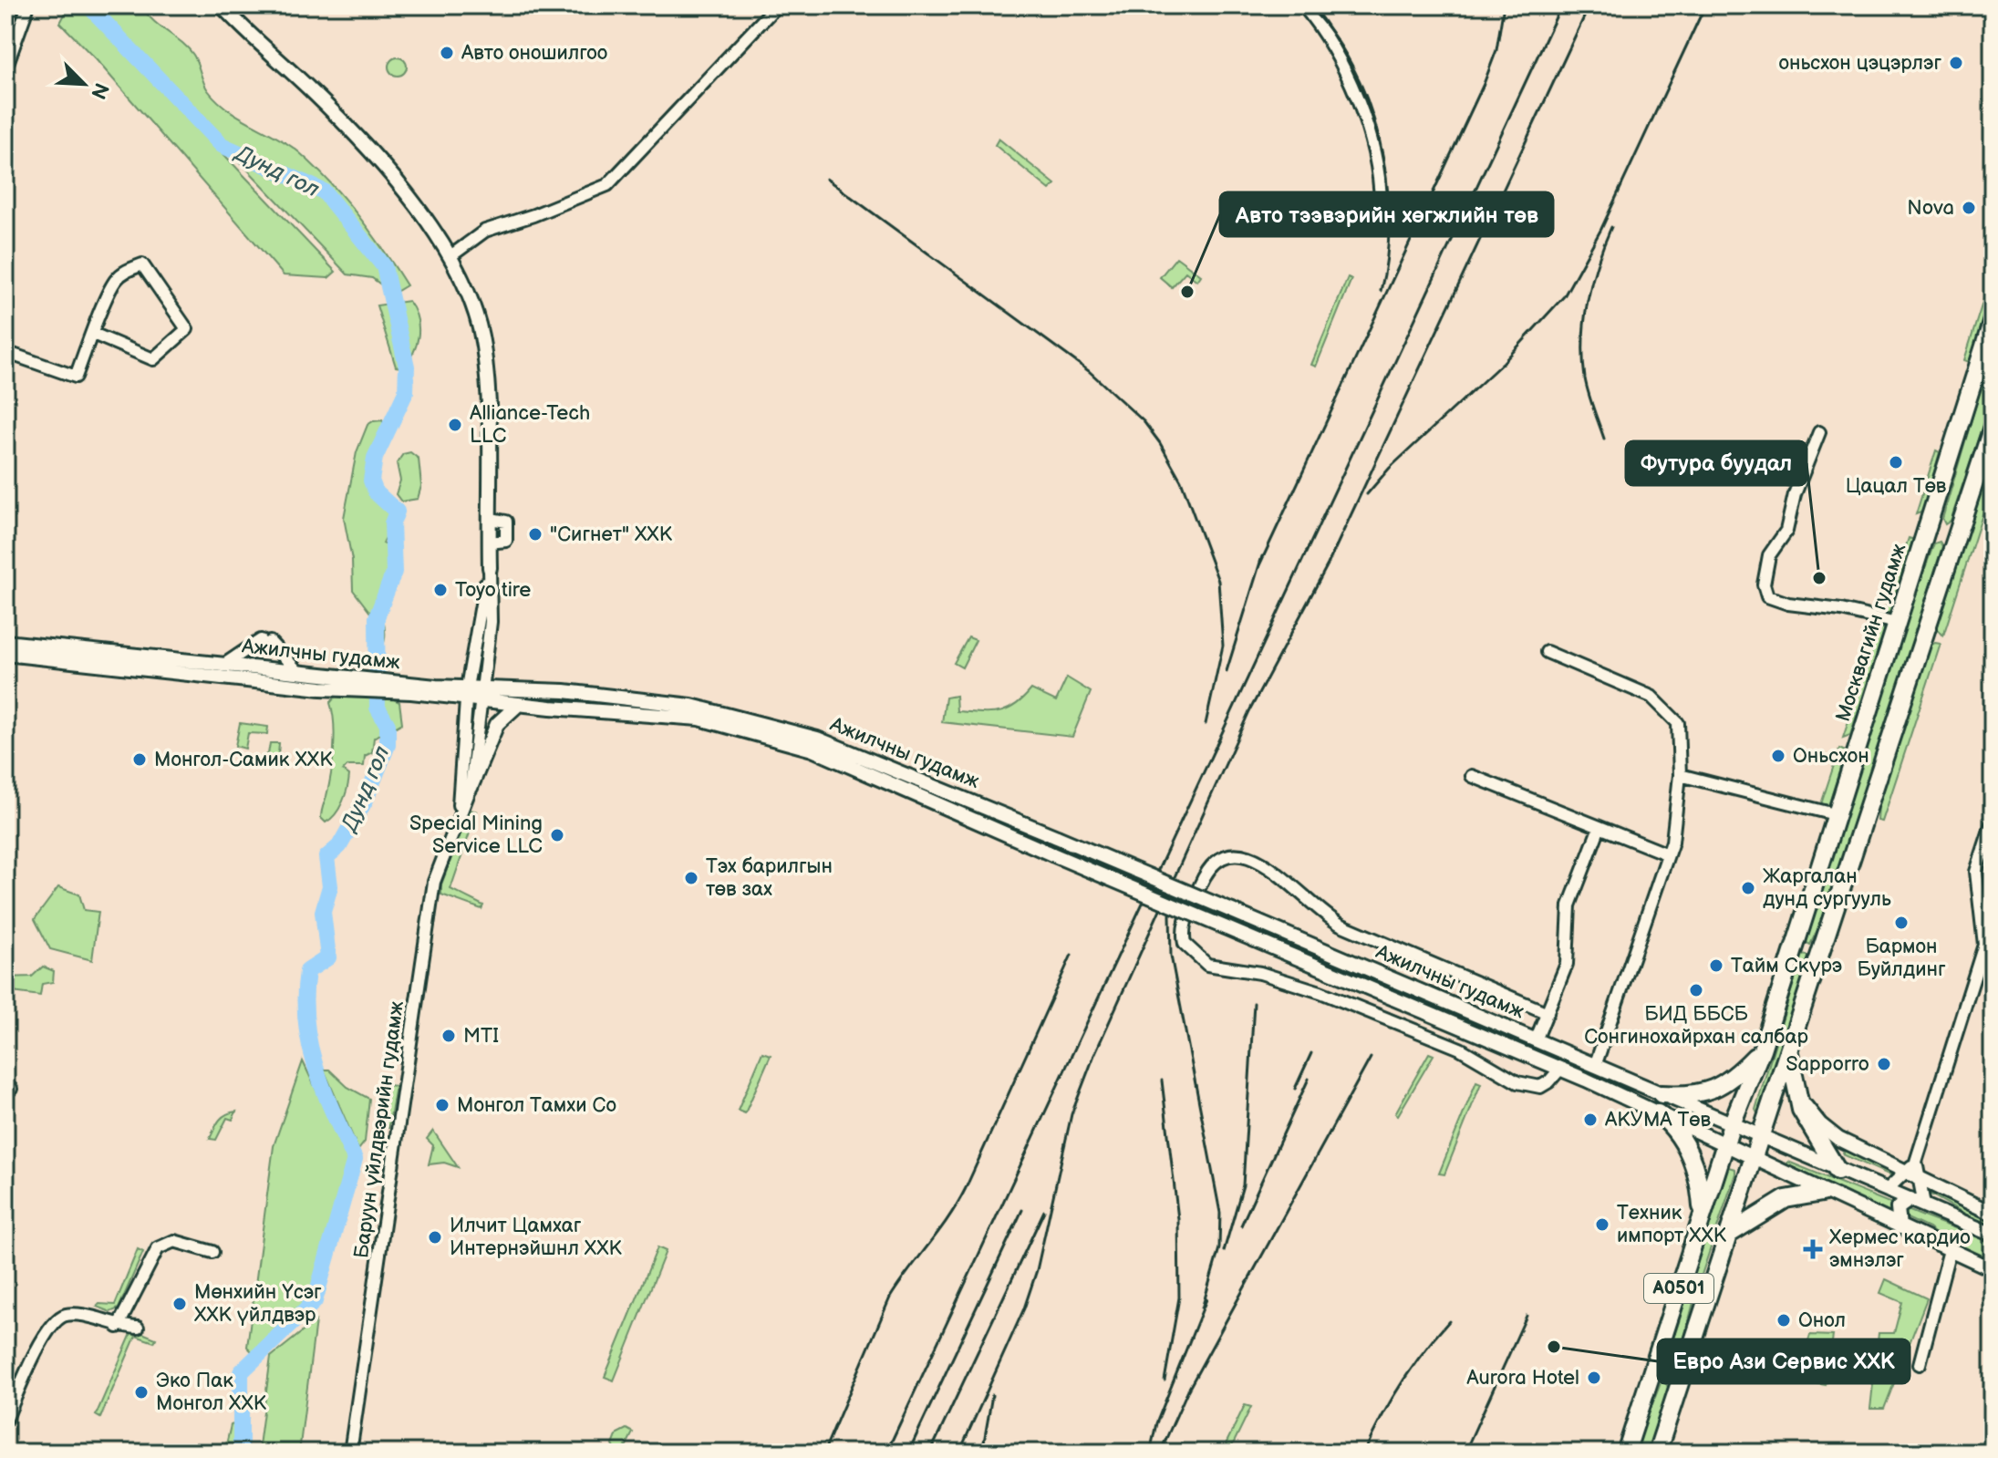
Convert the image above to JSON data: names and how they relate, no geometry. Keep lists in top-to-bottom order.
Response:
{
  "streets": {
    "highway": ["Москвагийн гудамж", "A0501"],
    "main road": ["Ажилчны гудамж"],
    "street": ["Баруун үйлдвэрийн гудамж"]
  },
  "crossings": [
    ["Москвагийн гудамж", "Ажилчны гудамж"],
    ["Москвагийн гудамж", "A0501"],
    ["Ажилчны гудамж", "Баруун үйлдвэрийн гудамж"],
    ["Ажилчны гудамж", "A0501"]
  ],
  "water": ["Дунд гол"],
  "places": {
    "other": [
      "Авто оношилгоо",
      "оньсхон цэцэрлэг",
      "Nova",
      "Авто тээвэрийн хөгжлийн төв",
      "Alliance-Tech LLC",
      "Цацал Төв",
      "\"Сигнет\" ХХК",
      "Футура буудал",
      "Toyo tire",
      "Оньсхон",
      "Монгол-Самик ХХК",
      "Special Mining Service LLC",
      "Тэх барилгын төв зах",
      "Жаргалан дунд сургууль",
      "Бармон Буйлдинг",
      "Тайм Скүрэ",
      "БИД ББСБ Сонгинохайрхан салбар",
      "MTI",
      "Sapporro",
      "Монгол Тамхи Со",
      "АКУМА Төв",
      "Техник импорт ХХК",
      "Илчит Цамхаг Интернэйшнл ХХК",
      "Мөнхийн Үсэг ХХК үйлдвэр",
      "Онол",
      "Евро Ази Сервис ХХК",
      "Aurora Hotel",
      "Эко Пак Монгол ХХК"
    ],
    "health": ["Хермес кардио эмнэлэг"]
  },
  "north": "bottom right"
}
